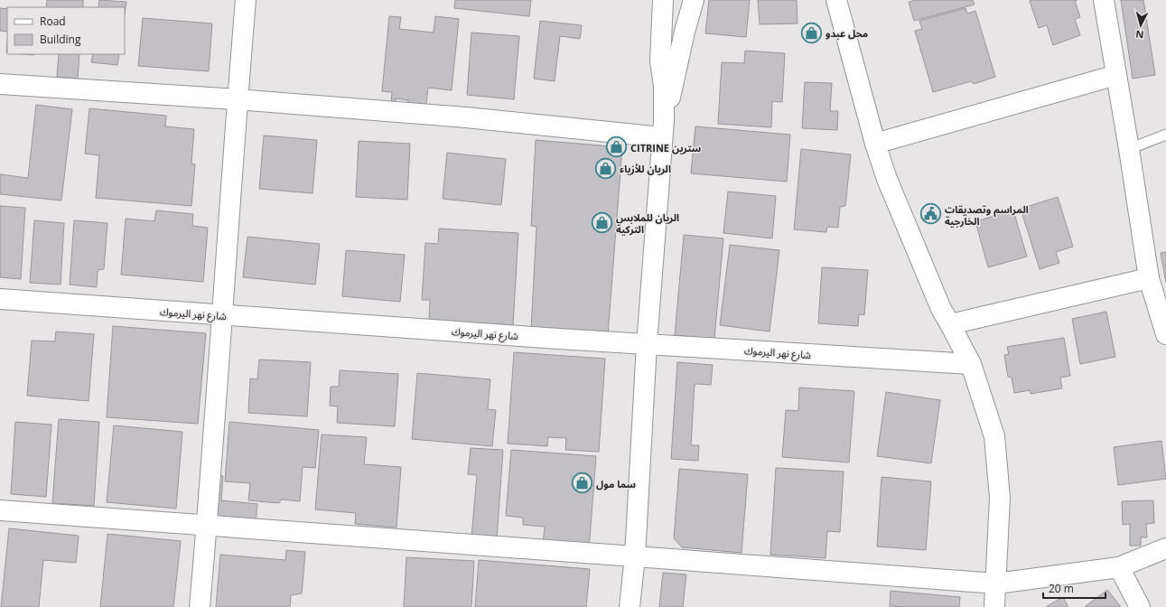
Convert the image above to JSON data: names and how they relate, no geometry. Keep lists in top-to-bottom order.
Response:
{
  "streets": {
    "street": ["شارع نهر اليرموك"]
  },
  "places": {
    "shop": [
      "محل عبدو",
      "CITRINE سترين",
      "الريان للأزياء",
      "الريان للملابس التركية",
      "سما مول"
    ],
    "public building": ["المراسم وتصديقات الخارجية"]
  },
  "legend": ["Road", "Building"],
  "scale_bar": "20 m",
  "north": "bottom"
}
